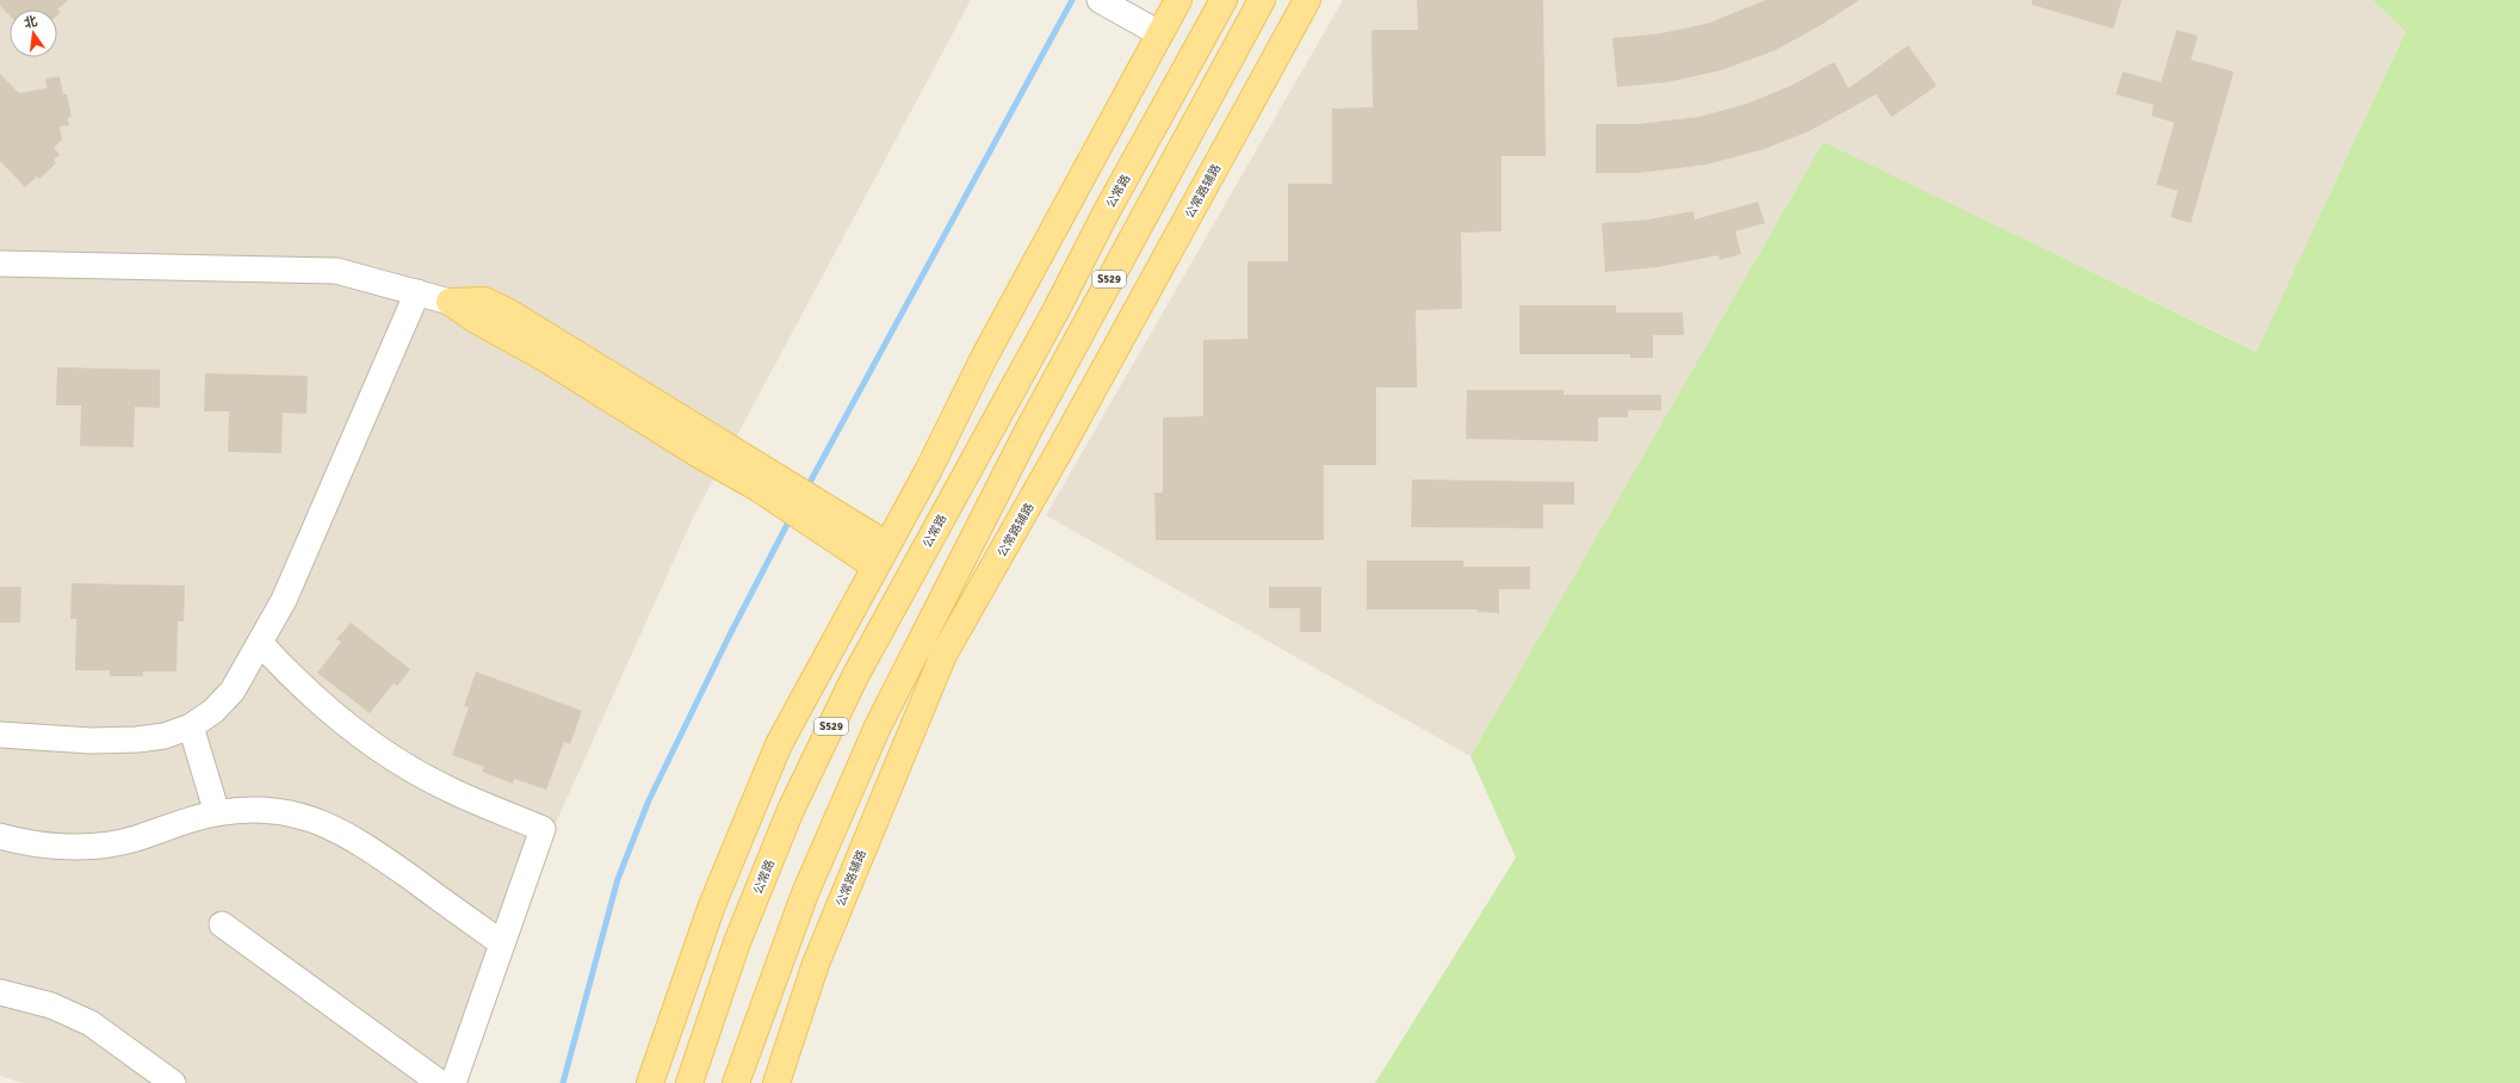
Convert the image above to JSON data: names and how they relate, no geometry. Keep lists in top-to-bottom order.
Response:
{
  "streets": {
    "main road": ["公常路", "公常路辅路", "S529"]
  },
  "north": "top"
}
